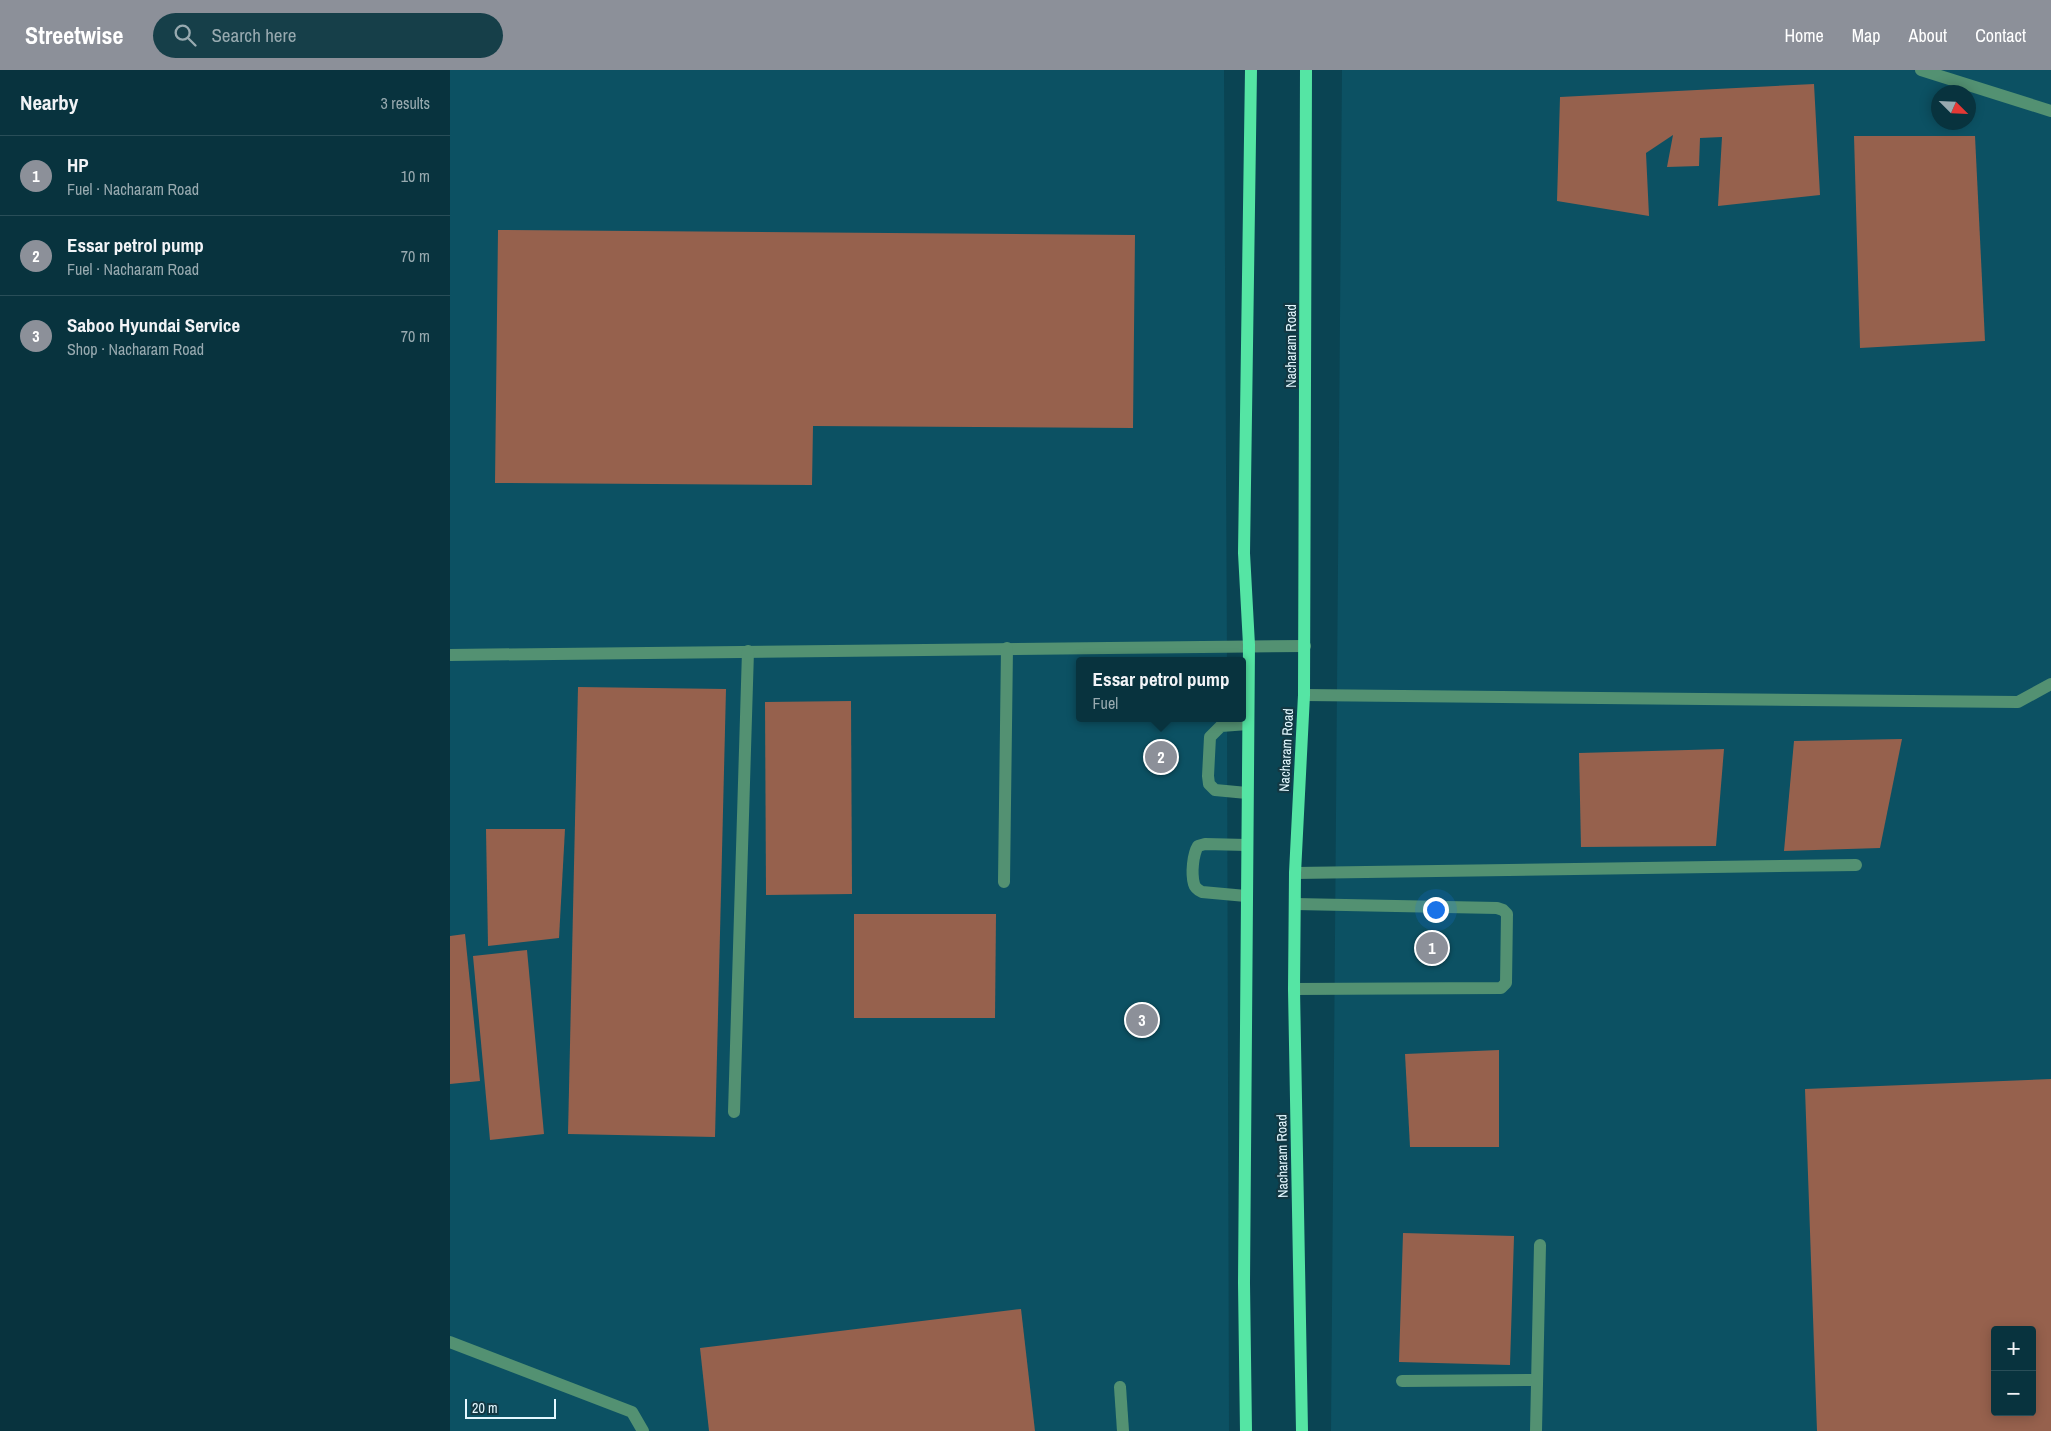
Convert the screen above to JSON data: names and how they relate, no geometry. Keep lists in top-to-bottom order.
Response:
{
  "streets": {
    "main road": ["Nacharam Road"]
  },
  "scale_bar": "20 m",
  "north": "bottom right",
  "page": {
    "header": "Streetwise",
    "search": "Search here",
    "nav": [
      "Home",
      "Map",
      "About",
      "Contact"
    ],
    "heading": ["Nearby", "3 results"],
    "list": [
      {
        "mark": "1",
        "name": "HP",
        "note": "Fuel · Nacharam Road",
        "value": "10 m"
      },
      {
        "mark": "2",
        "name": "Essar petrol pump",
        "note": "Fuel · Nacharam Road",
        "value": "70 m"
      },
      {
        "mark": "3",
        "name": "Saboo Hyundai Service",
        "note": "Shop · Nacharam Road",
        "value": "70 m"
      }
    ],
    "popup": ["Essar petrol pump", "Fuel"],
    "pins": ["2", "1", "3"],
    "map_buttons": ["+", "−"],
    "scale": "20 m"
  }
}
